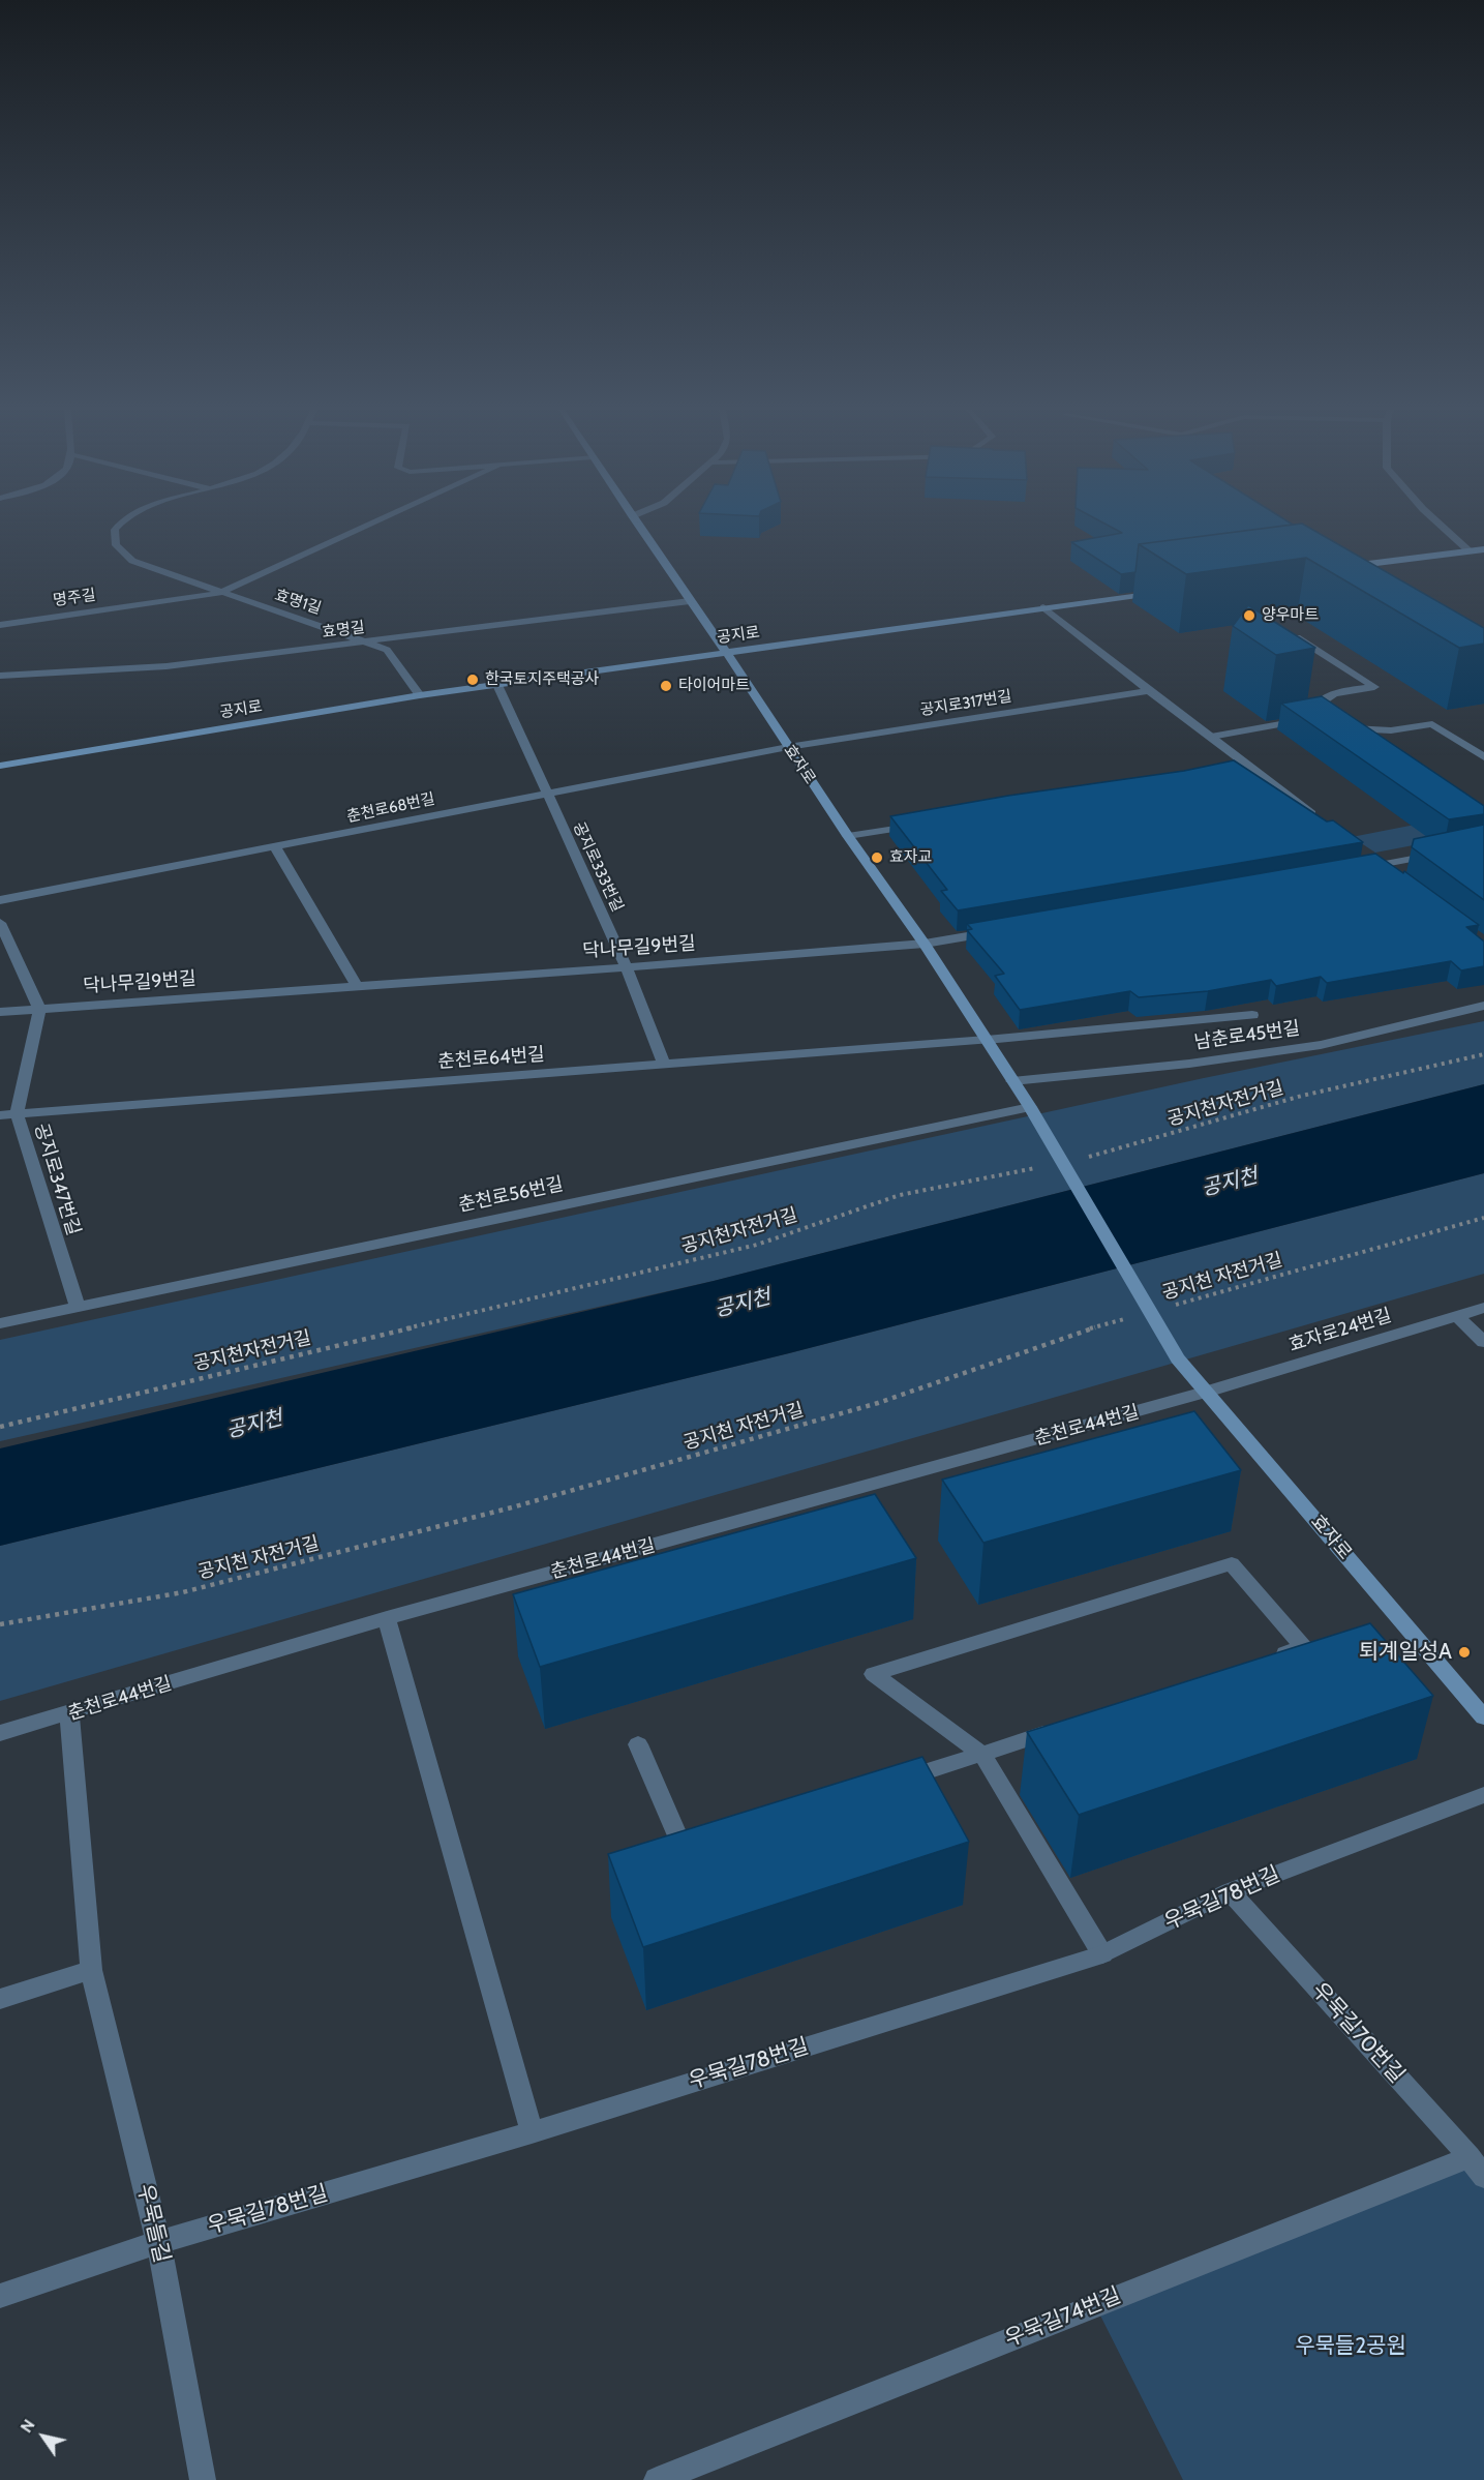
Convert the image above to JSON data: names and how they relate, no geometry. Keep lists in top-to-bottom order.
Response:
{
  "streets": {
    "street": [
      "명주길",
      "효명1길",
      "효명길",
      "공지로",
      "공지로317번길",
      "효자로",
      "춘천로68번길",
      "공지로333번길",
      "닥나무길9번길",
      "남춘로45번길",
      "춘천로64번길",
      "공지로347번길",
      "춘천로56번길",
      "효자로24번길",
      "춘천로44번길",
      "우묵길78번길",
      "우묵길70번길",
      "우묵들길",
      "우묵길74번길"
    ],
    "path": ["공지천자전거길", "공지천 자전거길"]
  },
  "crossings": [
    ["명주길", "효명1길"],
    ["효명1길", "효명길"],
    ["효명길", "효자로"],
    ["공지로", "효자로"],
    ["공지로", "공지로333번길"],
    ["공지로317번길", "효자로"],
    ["공지로317번길", "춘천로68번길"],
    ["효자로", "춘천로68번길"],
    ["효자로", "닥나무길9번길"],
    ["효자로", "남춘로45번길"],
    ["효자로", "춘천로64번길"],
    ["효자로", "춘천로56번길"],
    ["효자로", "효자로24번길"],
    ["효자로", "춘천로44번길"],
    ["춘천로68번길", "공지로333번길"],
    ["공지로333번길", "닥나무길9번길"],
    ["공지로333번길", "춘천로64번길"],
    ["닥나무길9번길", "공지로347번길"],
    ["남춘로45번길", "춘천로64번길"],
    ["춘천로64번길", "공지로347번길"],
    ["공지로347번길", "춘천로56번길"],
    ["효자로24번길", "춘천로44번길"],
    ["춘천로44번길", "우묵들길"],
    ["우묵길78번길", "우묵길70번길"],
    ["우묵길78번길", "우묵들길"],
    ["우묵길70번길", "우묵길74번길"]
  ],
  "water": ["공지천"],
  "parks": ["우묵들2공원"],
  "places": [
    "양우마트",
    "한국토지주택공사",
    "타이어마트",
    "효자교",
    "퇴계일성A"
  ],
  "north": "top left"
}
